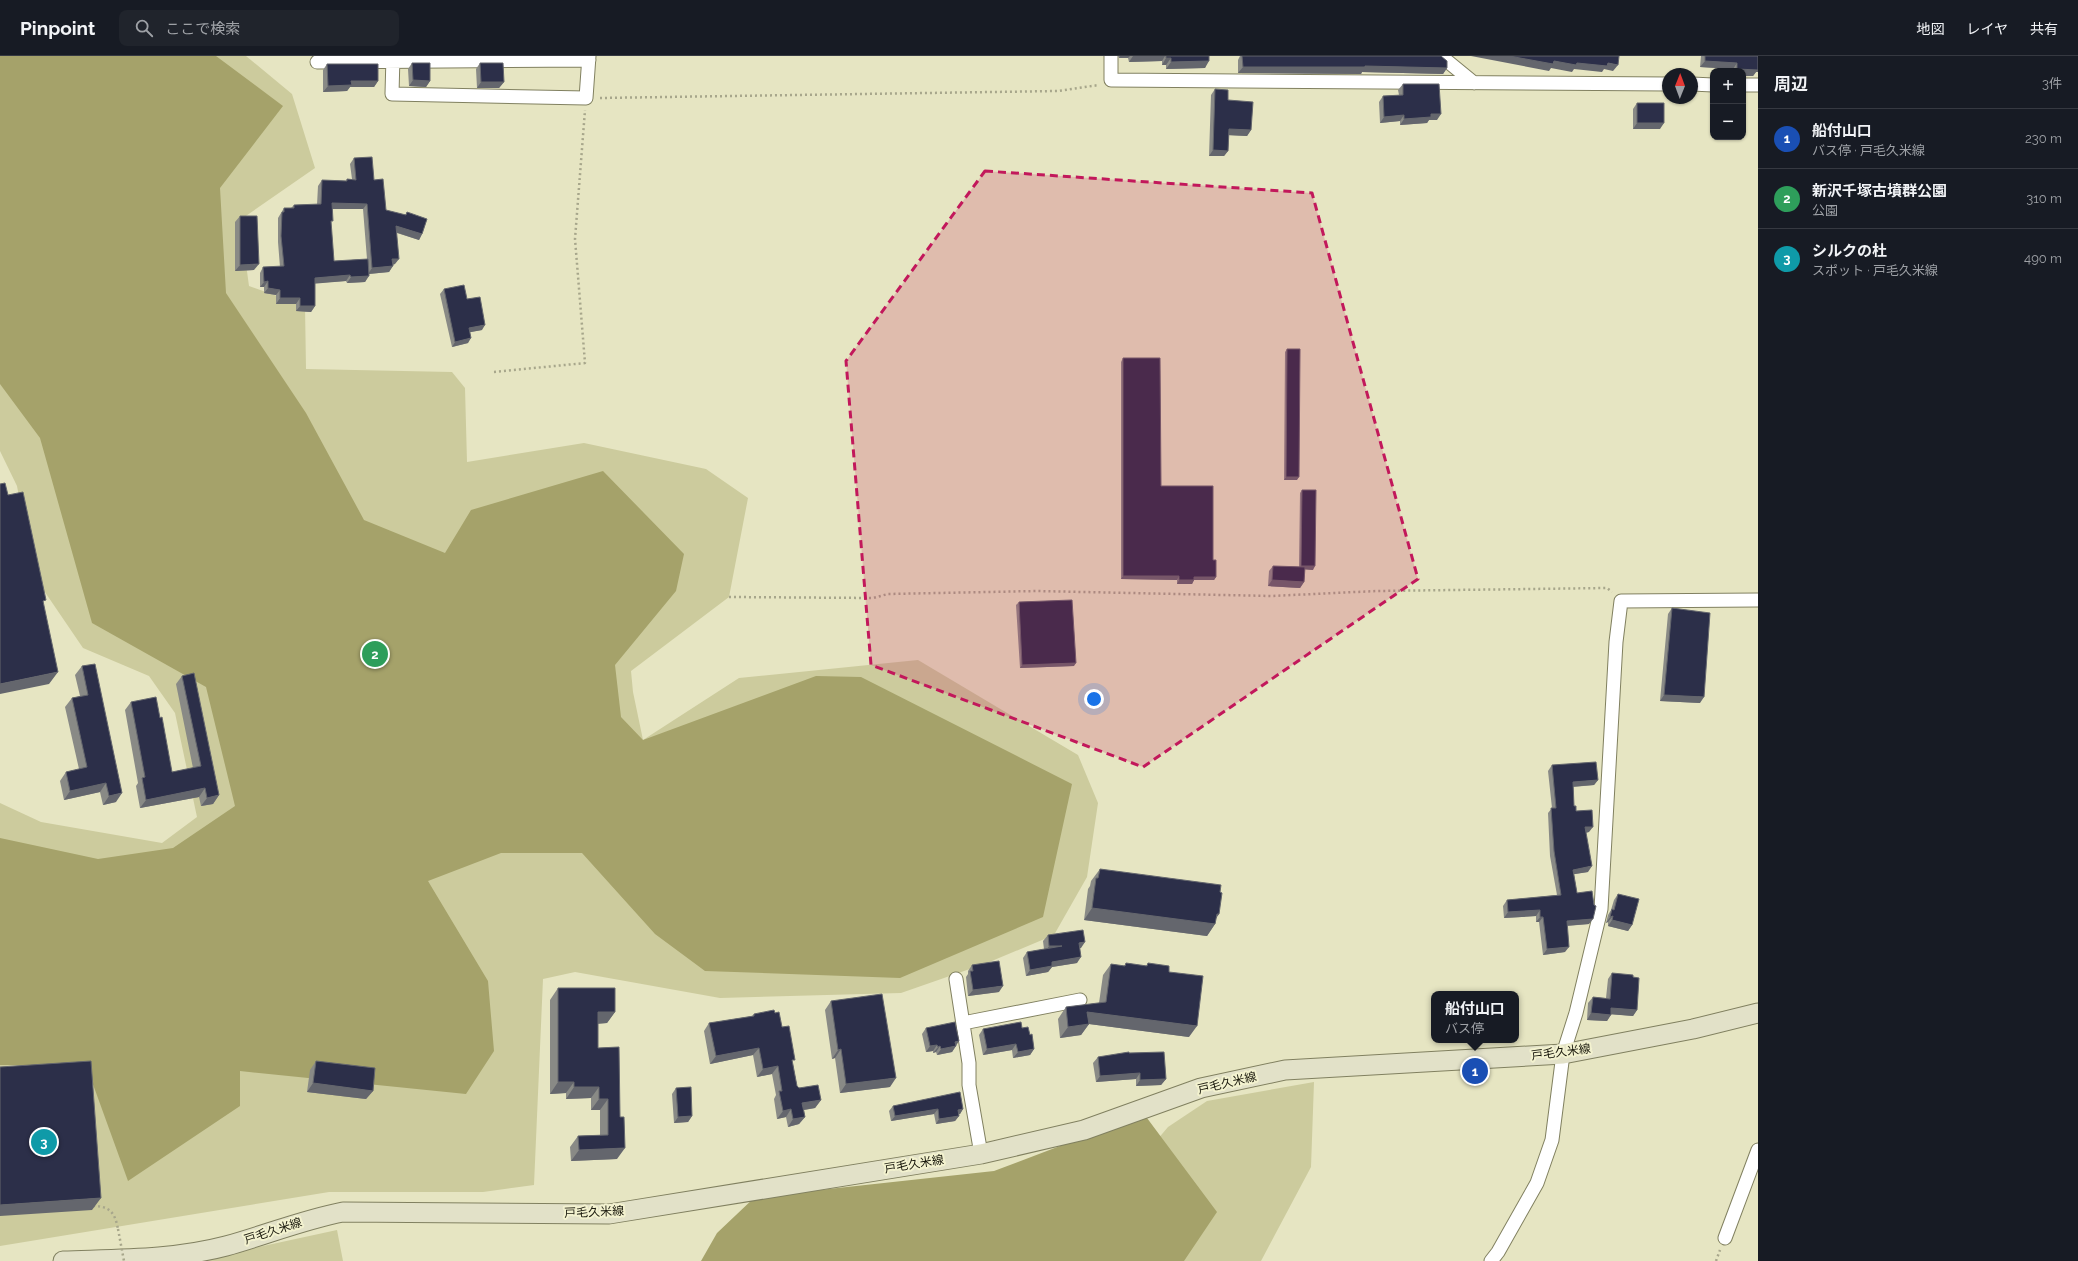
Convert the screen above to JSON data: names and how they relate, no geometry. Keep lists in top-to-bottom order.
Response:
{
  "streets": {
    "main road": ["戸毛久米線"]
  },
  "north": "top",
  "page": {
    "header": "Pinpoint",
    "search": "ここで検索",
    "nav": ["地図", "レイヤ", "共有"],
    "heading": ["周辺", "3件"],
    "map_buttons": ["+", "−"],
    "list": [
      {
        "mark": "1",
        "name": "船付山口",
        "note": "バス停 · 戸毛久米線",
        "value": "230 m"
      },
      {
        "mark": "2",
        "name": "新沢千塚古墳群公園",
        "note": "公園",
        "value": "310 m"
      },
      {
        "mark": "3",
        "name": "シルクの杜",
        "note": "スポット · 戸毛久米線",
        "value": "490 m"
      }
    ],
    "pins": ["2", "1", "3"],
    "popup": ["船付山口", "バス停"]
  }
}
